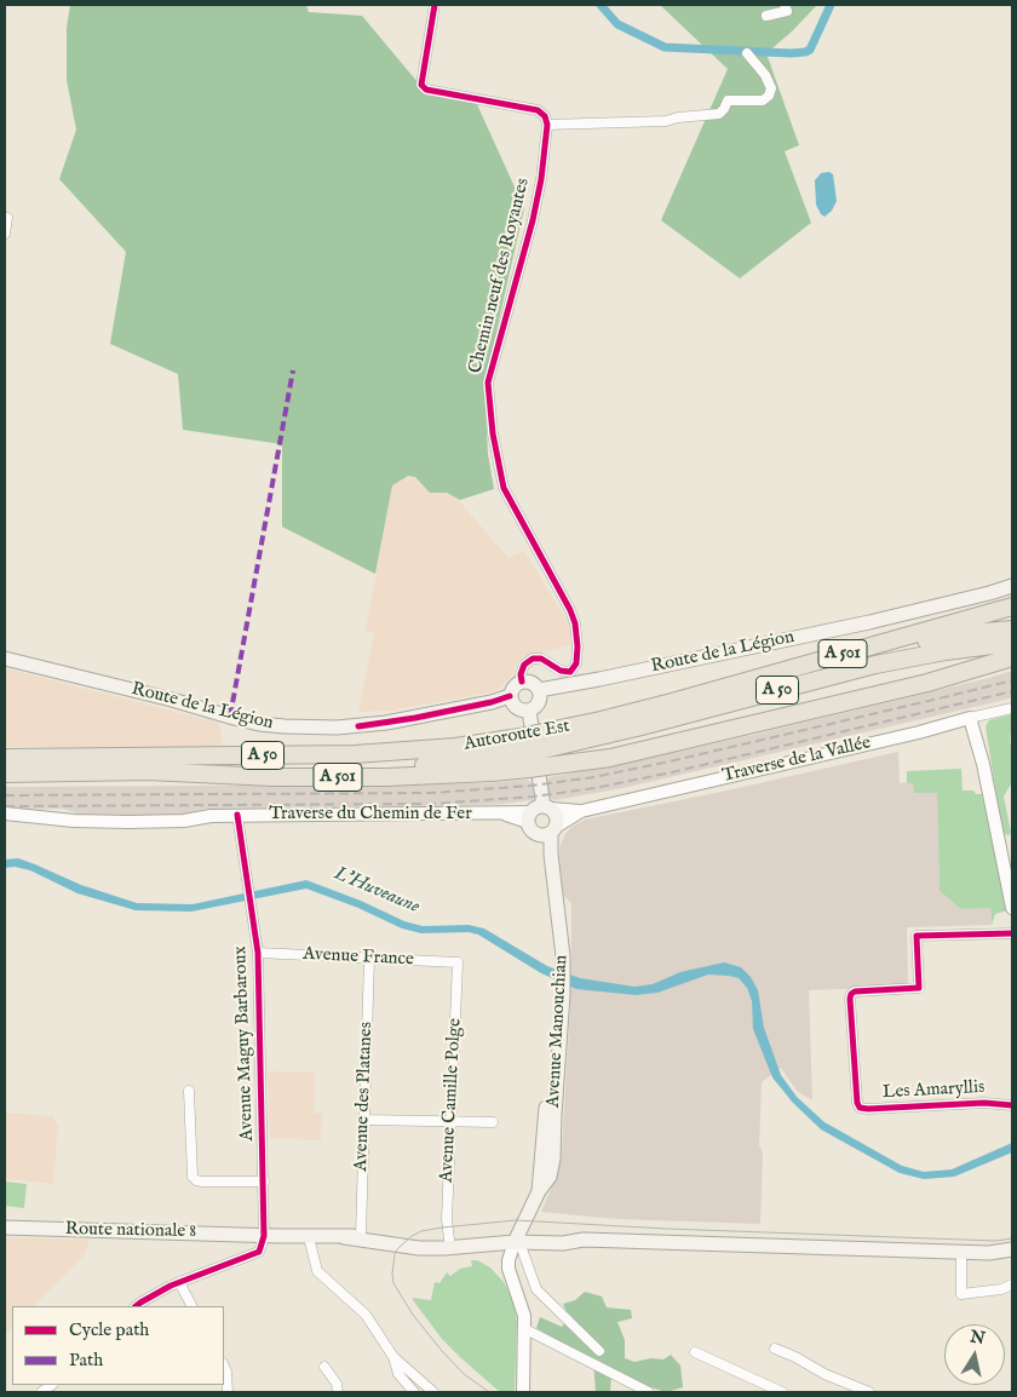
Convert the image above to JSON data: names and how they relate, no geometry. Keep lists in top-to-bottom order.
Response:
{
  "streets": {
    "highway": ["A 501", "A 50", "Autoroute Est"],
    "main road": ["Route de la Légion", "Avenue Manouchian", "Route nationale 8"],
    "street": [
      "Chemin neuf des Royantes",
      "Traverse de la Vallée",
      "Traverse du Chemin de Fer",
      "Avenue France",
      "Avenue Maguy Barbaroux",
      "Les Amaryllis",
      "Avenue des Platanes",
      "Avenue Camille Polge"
    ]
  },
  "crossings": [
    ["Chemin neuf des Royantes", "Route de la Légion"],
    ["Chemin neuf des Royantes", "Avenue Manouchian"],
    ["Route de la Légion", "Avenue Manouchian"],
    ["A 50", "Autoroute Est"],
    ["Traverse de la Vallée", "Traverse du Chemin de Fer"],
    ["Traverse de la Vallée", "Avenue Manouchian"],
    ["Traverse du Chemin de Fer", "Avenue Manouchian"],
    ["Traverse du Chemin de Fer", "Avenue Maguy Barbaroux"],
    ["Avenue France", "Avenue Maguy Barbaroux"],
    ["Avenue France", "Avenue des Platanes"],
    ["Avenue France", "Avenue Camille Polge"],
    ["Avenue Maguy Barbaroux", "Route nationale 8"]
  ],
  "water": ["L'Huveaune"],
  "legend": ["Cycle path", "Path"],
  "north": "top"
}
